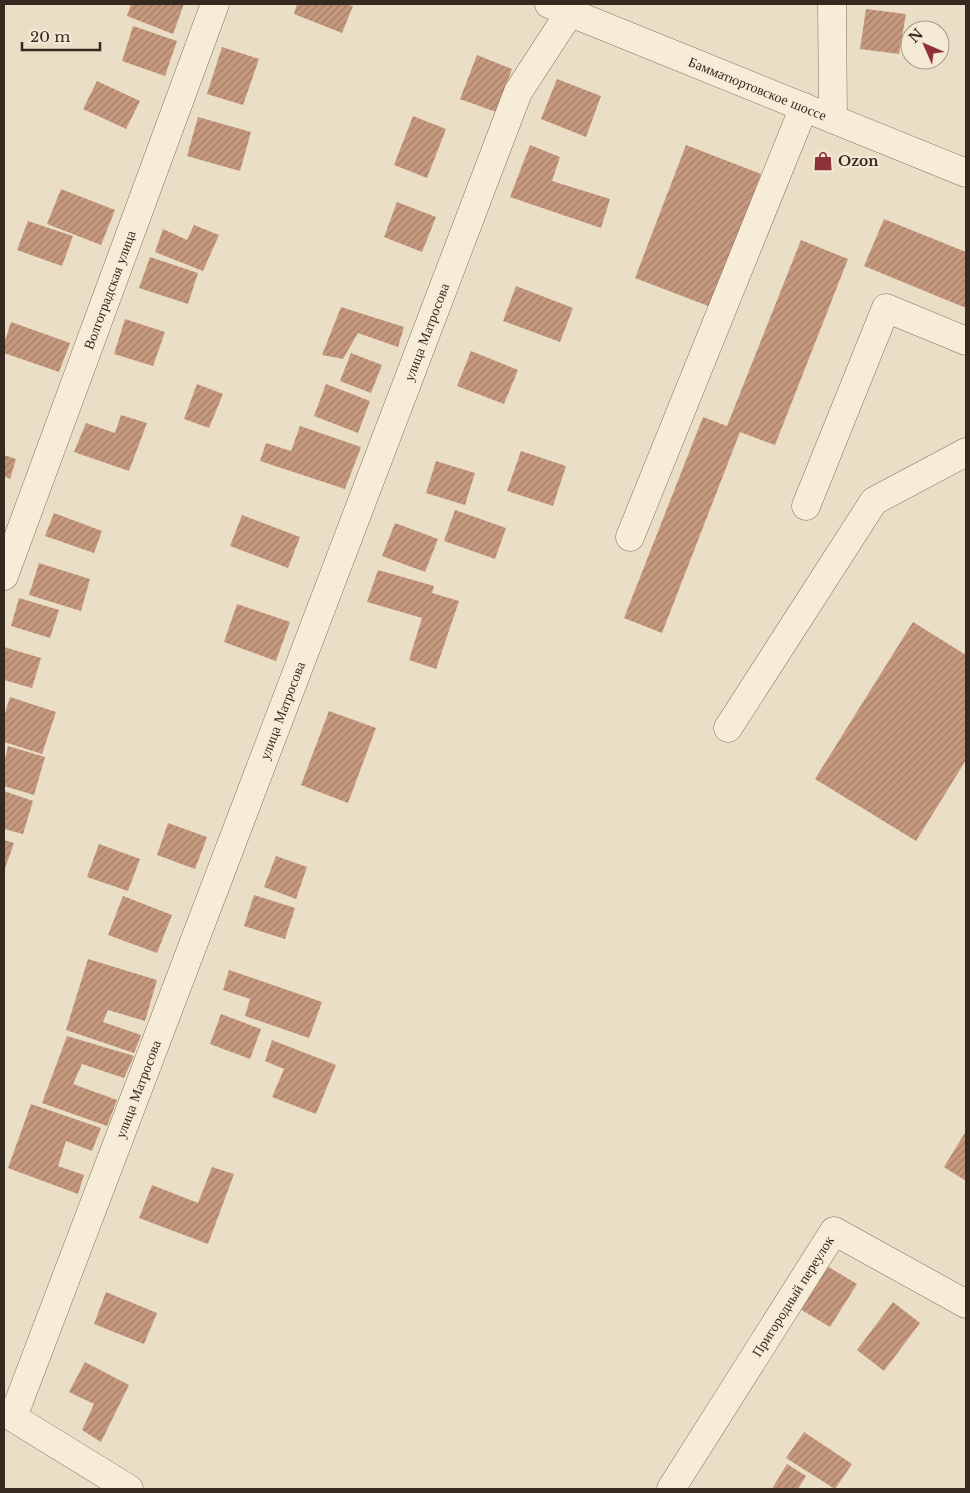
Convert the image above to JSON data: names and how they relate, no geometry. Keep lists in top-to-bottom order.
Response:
{
  "streets": {
    "street": [
      "Бамматюртовское шоссе",
      "Волгоградская улица",
      "улица Матросова",
      "Пригородный переулок"
    ]
  },
  "crossings": [
    ["Бамматюртовское шоссе", "улица Матросова"]
  ],
  "places": {
    "shop": ["Ozon"]
  },
  "scale_bar": "20 m",
  "north": "top left"
}
